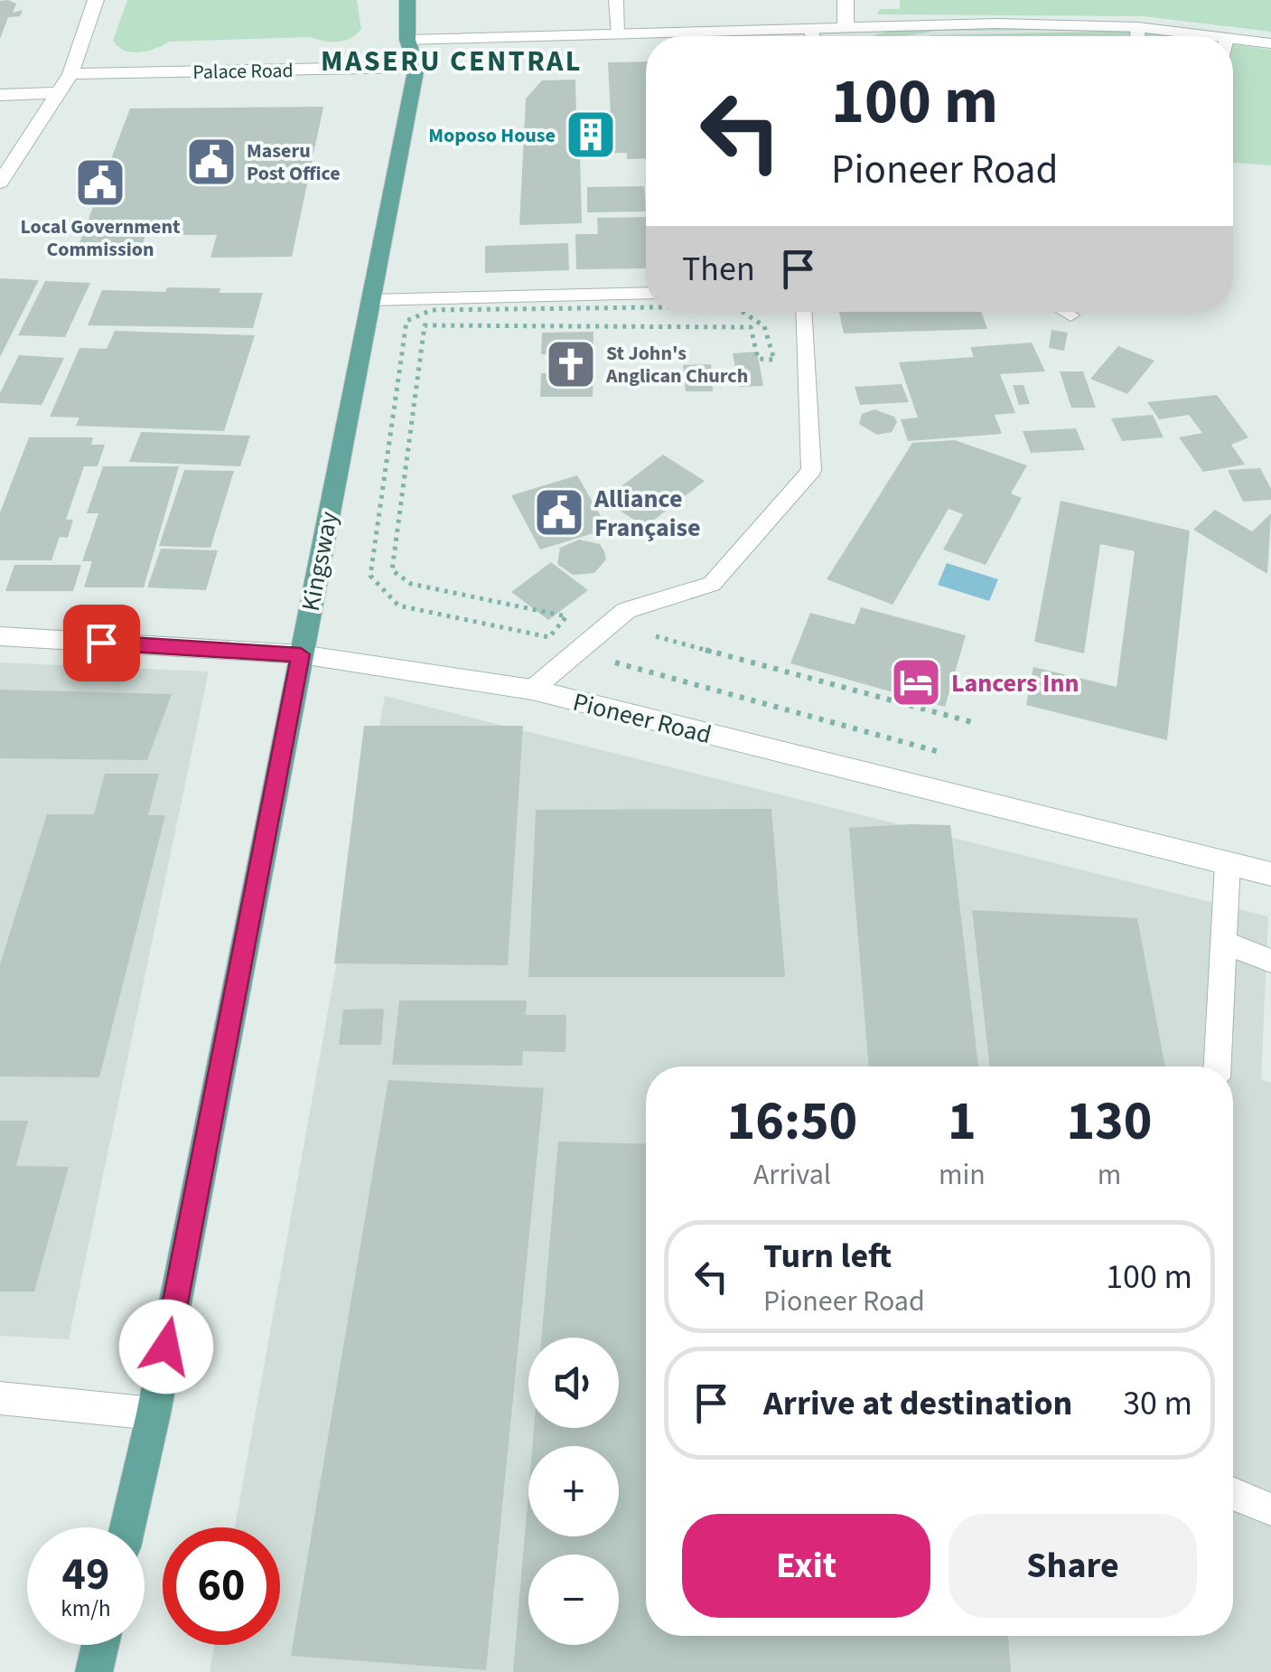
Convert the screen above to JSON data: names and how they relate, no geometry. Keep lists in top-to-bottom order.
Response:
{
  "streets": {
    "main road": ["Kingsway"],
    "street": ["Palace Road", "Pioneer Road"]
  },
  "crossings": [
    ["Palace Road", "Kingsway"],
    ["Kingsway", "Pioneer Road"]
  ],
  "districts": ["MASERU CENTRAL"],
  "places": {
    "building": ["Moposo House"],
    "public building": ["Maseru Post Office", "Local Government Commission", "Alliance Française"],
    "church": ["St John's Anglican Church"],
    "hotel": ["Lancers Inn"]
  },
  "page": {
    "turn": ["100 m", "Pioneer Road"],
    "then": "Then",
    "eta": [
      "16:50",
      "Arrival",
      "1",
      "min",
      "130",
      "m"
    ],
    "list": [
      {
        "name": "Turn left",
        "note": "Pioneer Road",
        "value": "100 m"
      },
      {
        "name": "Arrive at destination",
        "value": "30 m"
      }
    ],
    "map_buttons": ["+", "−"],
    "buttons": ["Exit", "Share"],
    "speed": "49 km/h",
    "limit": "60"
  }
}
